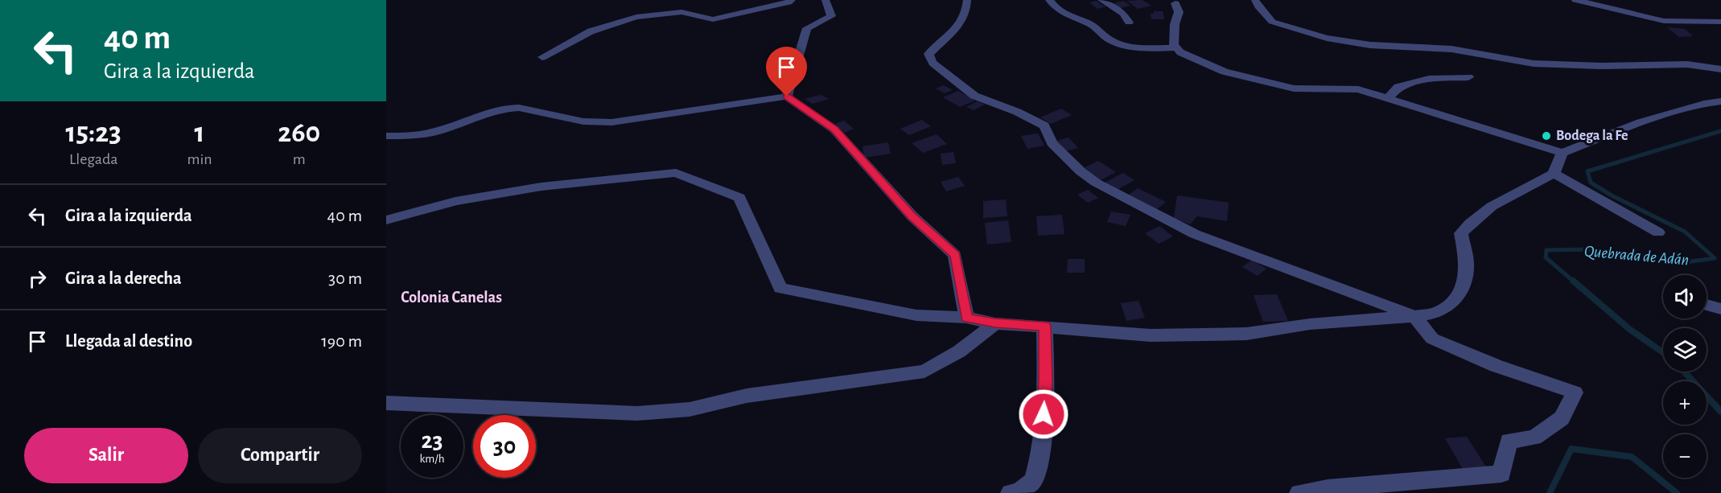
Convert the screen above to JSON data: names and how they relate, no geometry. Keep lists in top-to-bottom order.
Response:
{
  "districts": ["Colonia Canelas"],
  "water": ["Quebrada de Adán"],
  "places": ["Bodega la Fe"],
  "page": {
    "turn": ["40 m", "Gira a la izquierda"],
    "eta": [
      "15:23",
      "Llegada",
      "1",
      "min",
      "260",
      "m"
    ],
    "list": [
      {
        "name": "Gira a la izquierda",
        "value": "40 m"
      },
      {
        "name": "Gira a la derecha",
        "value": "30 m"
      },
      {
        "name": "Llegada al destino",
        "value": "190 m"
      }
    ],
    "map_buttons": ["+", "−"],
    "speed": "23 km/h",
    "limit": "30",
    "buttons": ["Salir", "Compartir"]
  }
}
